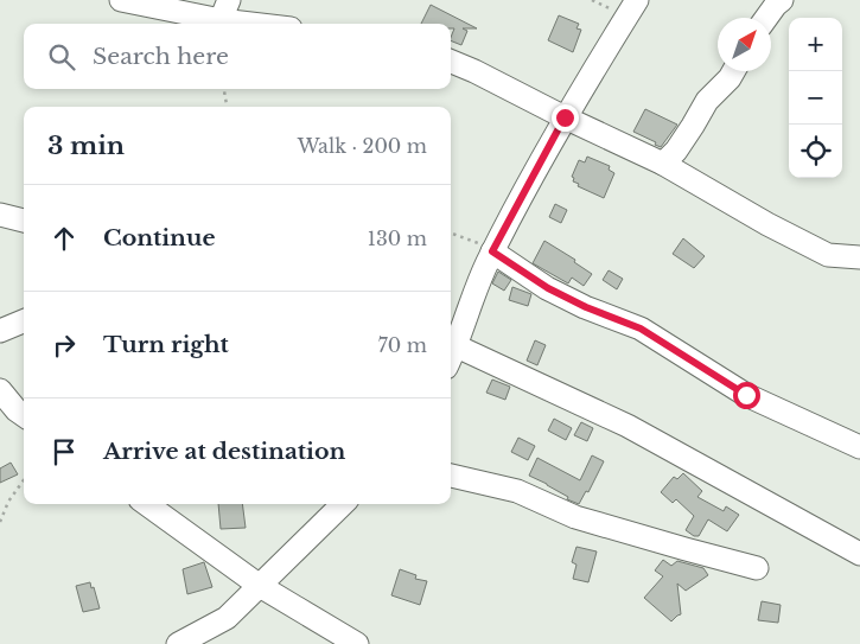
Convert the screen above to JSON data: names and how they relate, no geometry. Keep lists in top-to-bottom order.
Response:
{
  "north": "top right",
  "page": {
    "map_buttons": ["+", "−"],
    "search": "Search here",
    "heading": ["3 min", "Walk · 200 m"],
    "list": [
      ["Continue", "130 m"],
      ["Turn right", "70 m"],
      "Arrive at destination"
    ]
  }
}
